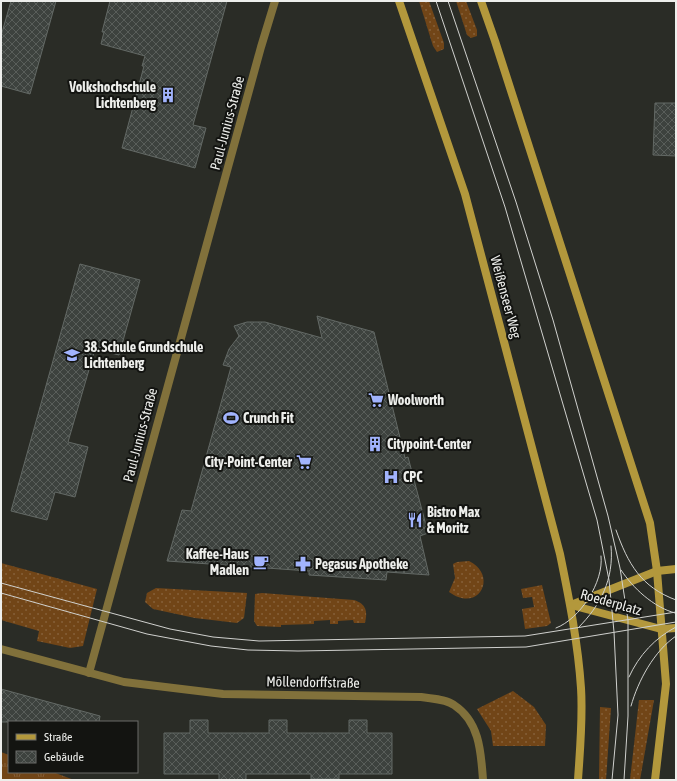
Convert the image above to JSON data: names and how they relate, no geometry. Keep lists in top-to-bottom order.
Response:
{
  "streets": {
    "main road": ["Weißenseer Weg", "Roederplatz"],
    "street": ["Paul-Junius-Straße", "Möllendorffstraße"]
  },
  "crossings": [
    ["Paul-Junius-Straße", "Möllendorffstraße"],
    ["Weißenseer Weg", "Roederplatz"]
  ],
  "places": {
    "building": ["Volkshochschule Lichtenberg", "Citypoint-Center"],
    "school or university": ["38. Schule Grundschule Lichtenberg"],
    "supermarket": ["Woolworth", "City-Point-Center"],
    "sports": ["Crunch Fit"],
    "hospital": ["CPC"],
    "restaurant": ["Bistro Max & Moritz"],
    "cafe": ["Kaffee-Haus Madlen"],
    "pharmacy": ["Pegasus Apotheke"]
  },
  "legend": ["Straße", "Gebäude"]
}
